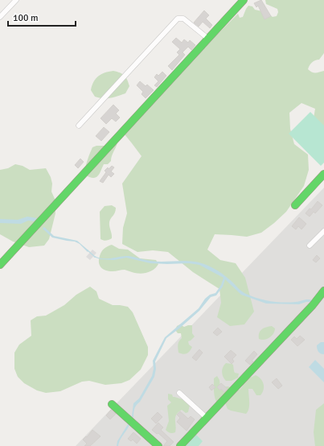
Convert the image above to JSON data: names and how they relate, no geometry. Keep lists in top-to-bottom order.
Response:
{
  "scale_bar": "100 m"
}
